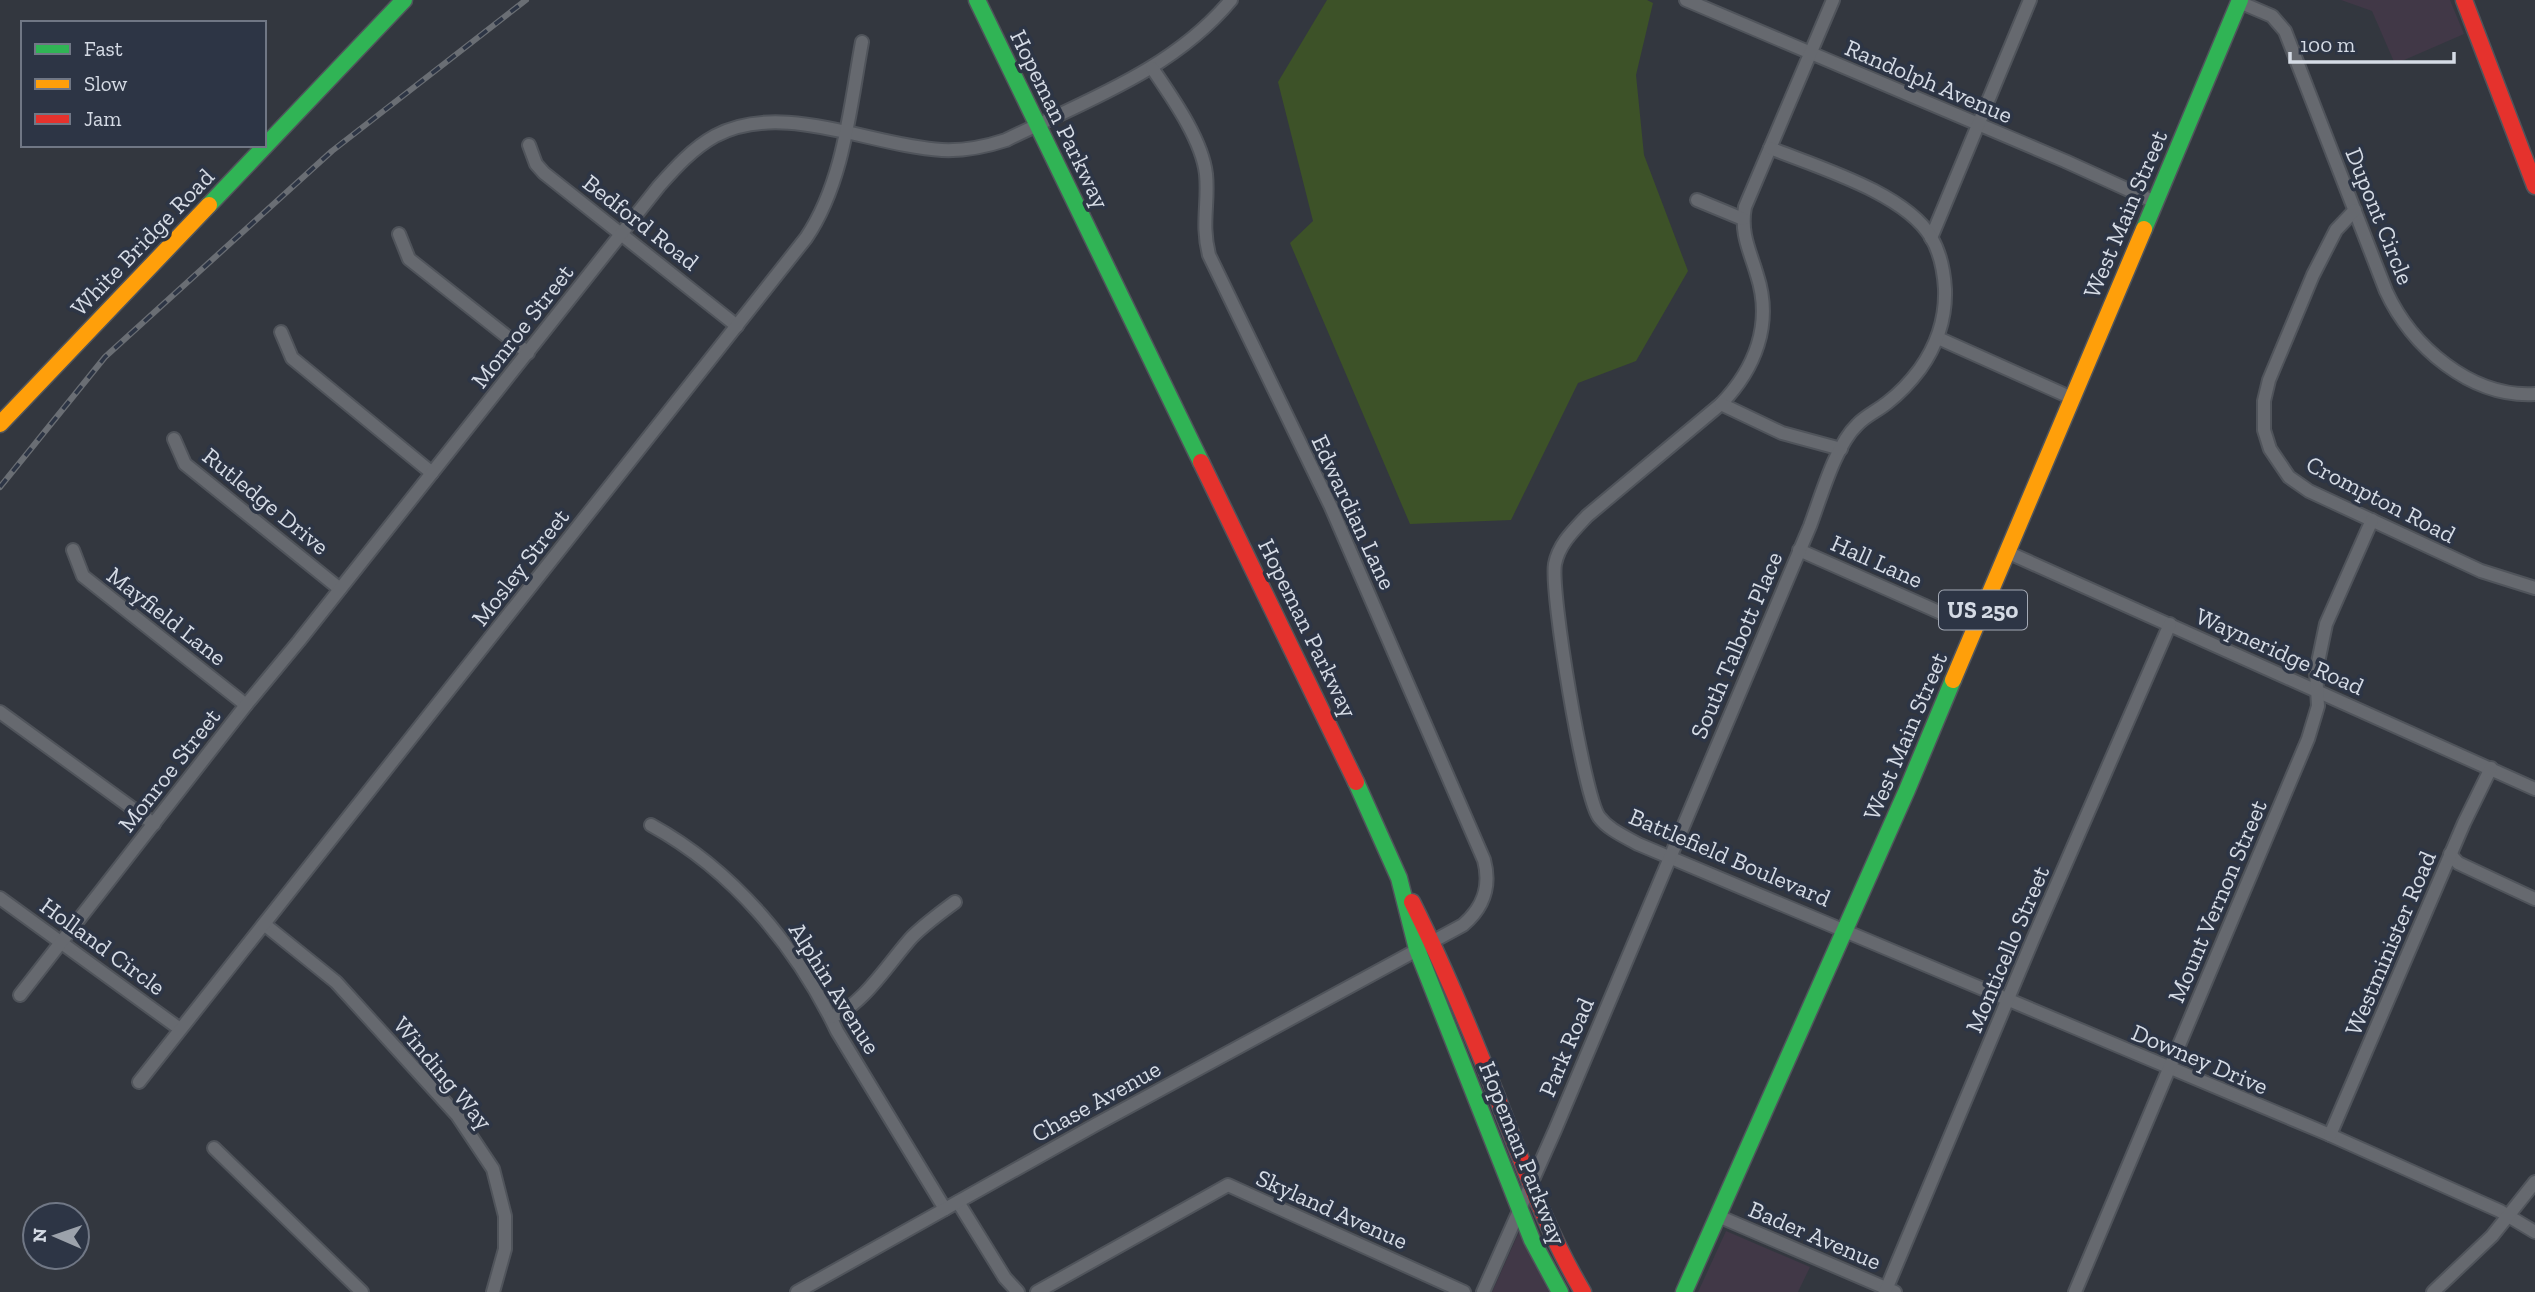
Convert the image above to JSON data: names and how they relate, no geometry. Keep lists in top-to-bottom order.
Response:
{
  "streets": {
    "main road": [
      "Hopeman Parkway",
      "West Main Street",
      "White Bridge Road",
      "US 250"
    ],
    "street": [
      "Randolph Avenue",
      "Dupont Circle",
      "Bedford Road",
      "Monroe Street",
      "Crompton Road",
      "Rutledge Drive",
      "Edwardian Lane",
      "Hall Lane",
      "Mosley Street",
      "Mayfield Lane",
      "South Talbott Place",
      "Wayneridge Road",
      "Battlefield Boulevard",
      "Mount Vernon Street",
      "Westminister Road",
      "Holland Circle",
      "Monticello Street",
      "Alphin Avenue",
      "Park Road",
      "Downey Drive",
      "Winding Way",
      "Chase Avenue",
      "Skyland Avenue",
      "Bader Avenue"
    ]
  },
  "crossings": [
    ["Randolph Avenue", "West Main Street"],
    ["Hopeman Parkway", "Monroe Street"],
    ["Hopeman Parkway", "Edwardian Lane"],
    ["Hopeman Parkway", "Park Road"],
    ["Hopeman Parkway", "Chase Avenue"],
    ["West Main Street", "Dupont Circle"],
    ["West Main Street", "Hall Lane"],
    ["West Main Street", "Wayneridge Road"],
    ["West Main Street", "Battlefield Boulevard"],
    ["West Main Street", "Downey Drive"],
    ["West Main Street", "Bader Avenue"],
    ["Dupont Circle", "Crompton Road"],
    ["Bedford Road", "Monroe Street"],
    ["Bedford Road", "Mosley Street"],
    ["Monroe Street", "Rutledge Drive"],
    ["Monroe Street", "Edwardian Lane"],
    ["Monroe Street", "Mosley Street"],
    ["Monroe Street", "Mayfield Lane"],
    ["Monroe Street", "Holland Circle"],
    ["Crompton Road", "Mount Vernon Street"],
    ["Edwardian Lane", "Chase Avenue"],
    ["Hall Lane", "South Talbott Place"],
    ["Mosley Street", "Holland Circle"],
    ["Mosley Street", "Winding Way"],
    ["South Talbott Place", "Battlefield Boulevard"],
    ["South Talbott Place", "Park Road"],
    ["Wayneridge Road", "Mount Vernon Street"],
    ["Wayneridge Road", "Westminister Road"],
    ["Wayneridge Road", "Monticello Street"],
    ["Battlefield Boulevard", "Park Road"],
    ["Battlefield Boulevard", "Downey Drive"],
    ["Mount Vernon Street", "Downey Drive"],
    ["Westminister Road", "Downey Drive"],
    ["Monticello Street", "Downey Drive"],
    ["Monticello Street", "Bader Avenue"],
    ["Alphin Avenue", "Chase Avenue"]
  ],
  "legend": ["Fast", "Slow", "Jam"],
  "scale_bar": "100 m",
  "north": "left"
}
